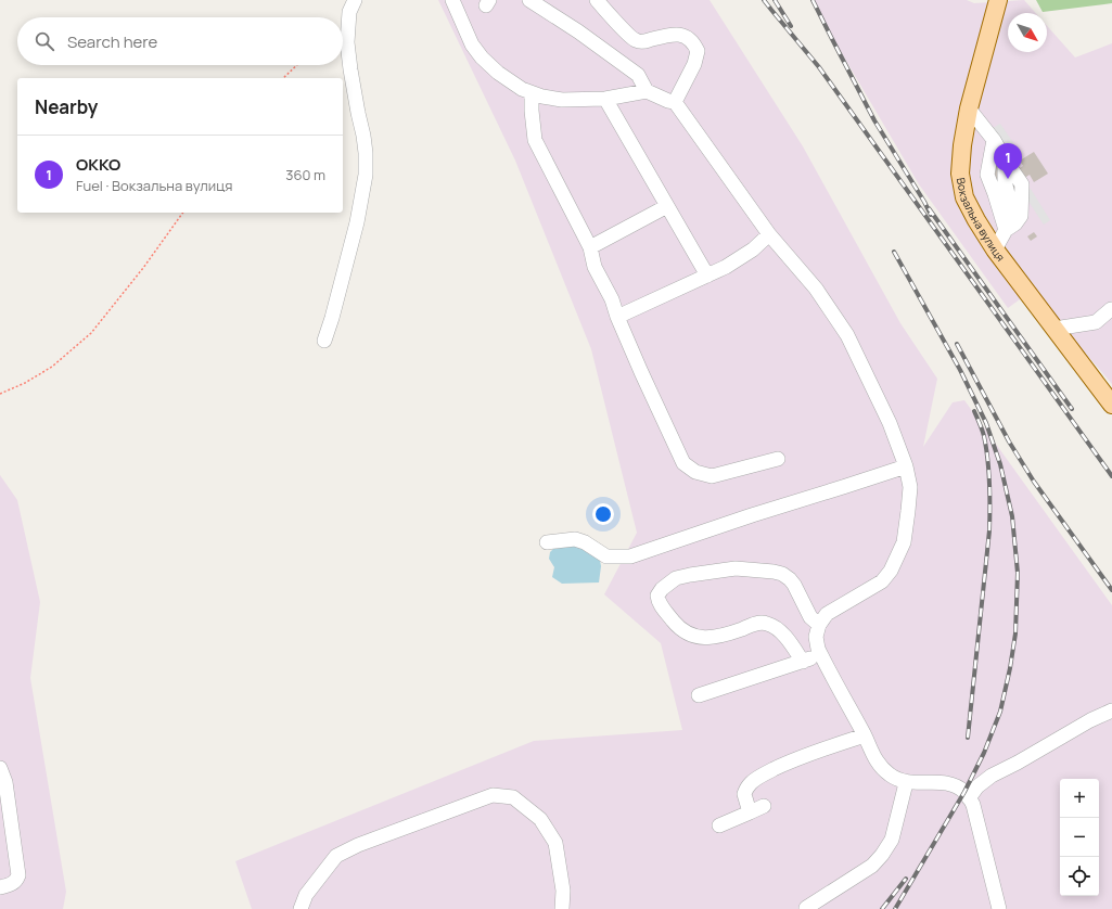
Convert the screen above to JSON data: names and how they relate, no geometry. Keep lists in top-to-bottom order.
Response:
{
  "streets": {
    "main road": ["Вокзальна вулиця"]
  },
  "north": "bottom right",
  "page": {
    "search": "Search here",
    "heading": "Nearby",
    "list": [
      {
        "mark": "1",
        "name": "ОККО",
        "note": "Fuel · Вокзальна вулиця",
        "value": "360 m"
      }
    ],
    "pins": "1",
    "map_buttons": ["+", "−"]
  }
}
